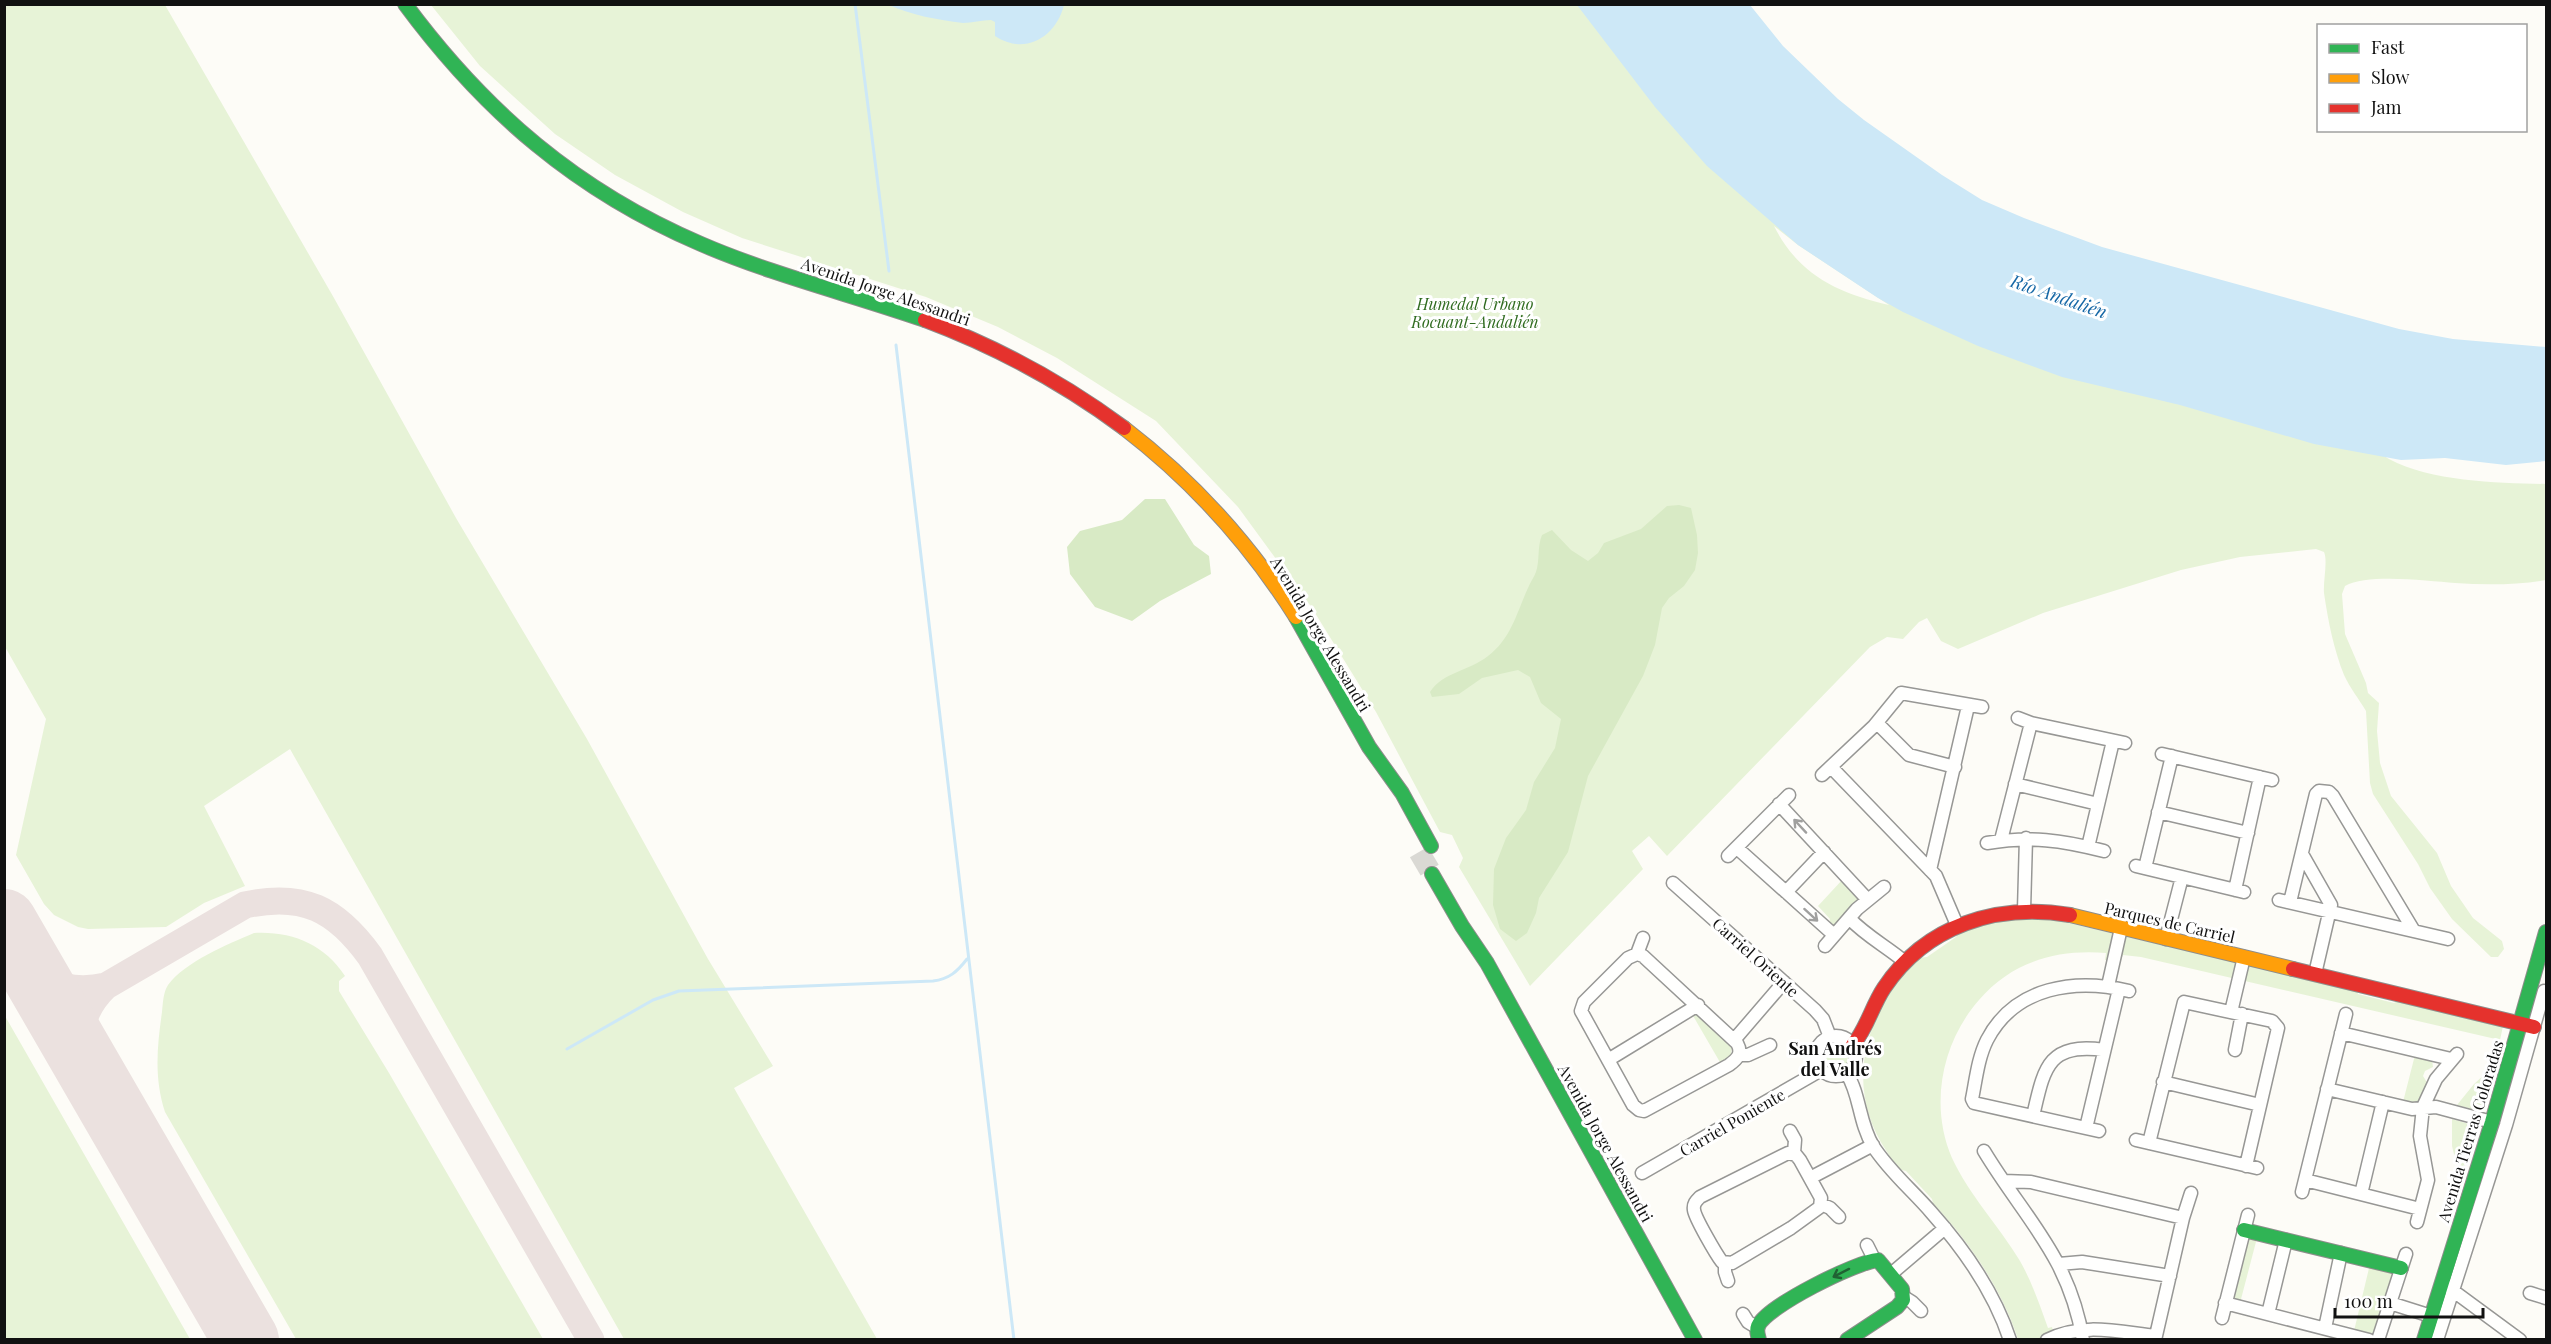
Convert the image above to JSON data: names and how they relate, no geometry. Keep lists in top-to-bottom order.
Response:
{
  "streets": {
    "main road": ["Avenida Jorge Alessandri", "Parques de Carriel", "Avenida Tierras Coloradas"],
    "street": ["Carriel Oriente", "Carriel Poniente"]
  },
  "crossings": [
    ["Parques de Carriel", "Carriel Oriente"],
    ["Parques de Carriel", "Carriel Poniente"],
    ["Parques de Carriel", "Avenida Tierras Coloradas"],
    ["Carriel Oriente", "Carriel Poniente"]
  ],
  "districts": ["San Andrés del Valle"],
  "water": ["Río Andalién"],
  "parks": ["Humedal Urbano Rocuant-Andalién"],
  "legend": ["Fast", "Slow", "Jam"],
  "scale_bar": "100 m"
}
